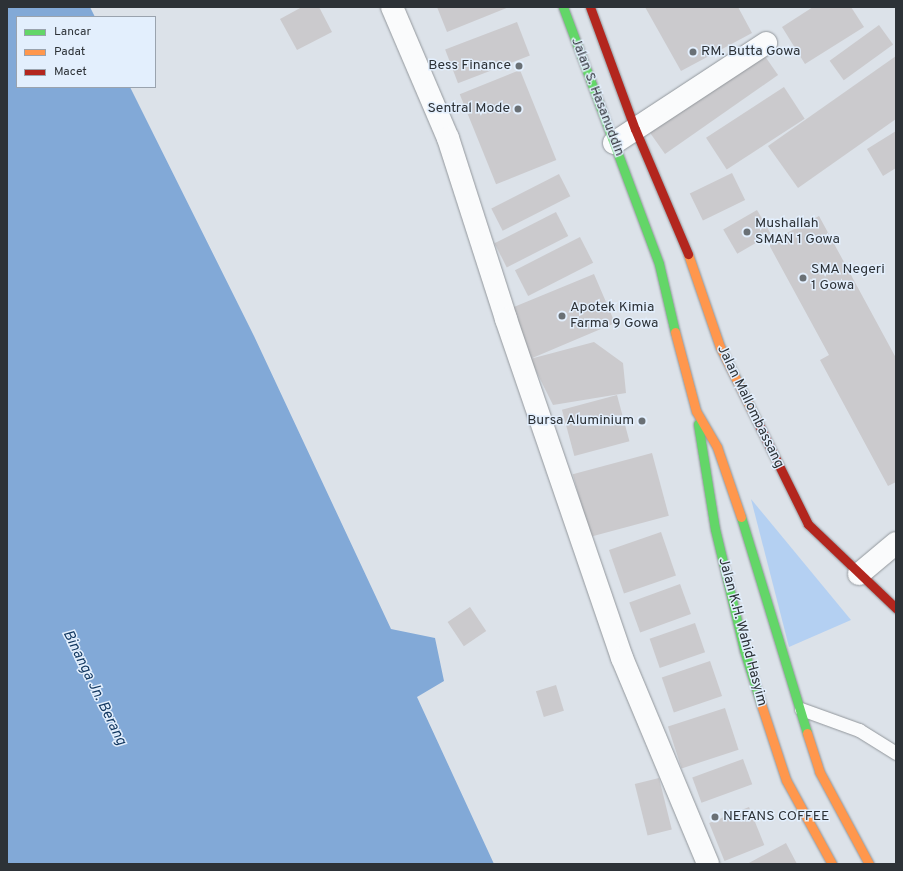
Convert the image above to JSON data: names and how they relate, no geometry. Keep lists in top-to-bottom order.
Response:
{
  "streets": {
    "highway": ["Jalan S. Hasanuddin", "Jalan Mallombassang", "Jalan K.H. Wahid Hasyim"]
  },
  "crossings": [
    ["Jalan S. Hasanuddin", "Jalan Mallombassang"],
    ["Jalan S. Hasanuddin", "Jalan K.H. Wahid Hasyim"]
  ],
  "water": ["Binanga Jn. Berang"],
  "places": [
    "RM. Butta Gowa",
    "Bess Finance",
    "Sentral Mode",
    "Mushallah SMAN 1 Gowa",
    "SMA Negeri 1 Gowa",
    "Apotek Kimia Farma 9 Gowa",
    "Bursa Aluminium",
    "NEFANS COFFEE"
  ],
  "legend": ["Lancar", "Padat", "Macet"]
}
